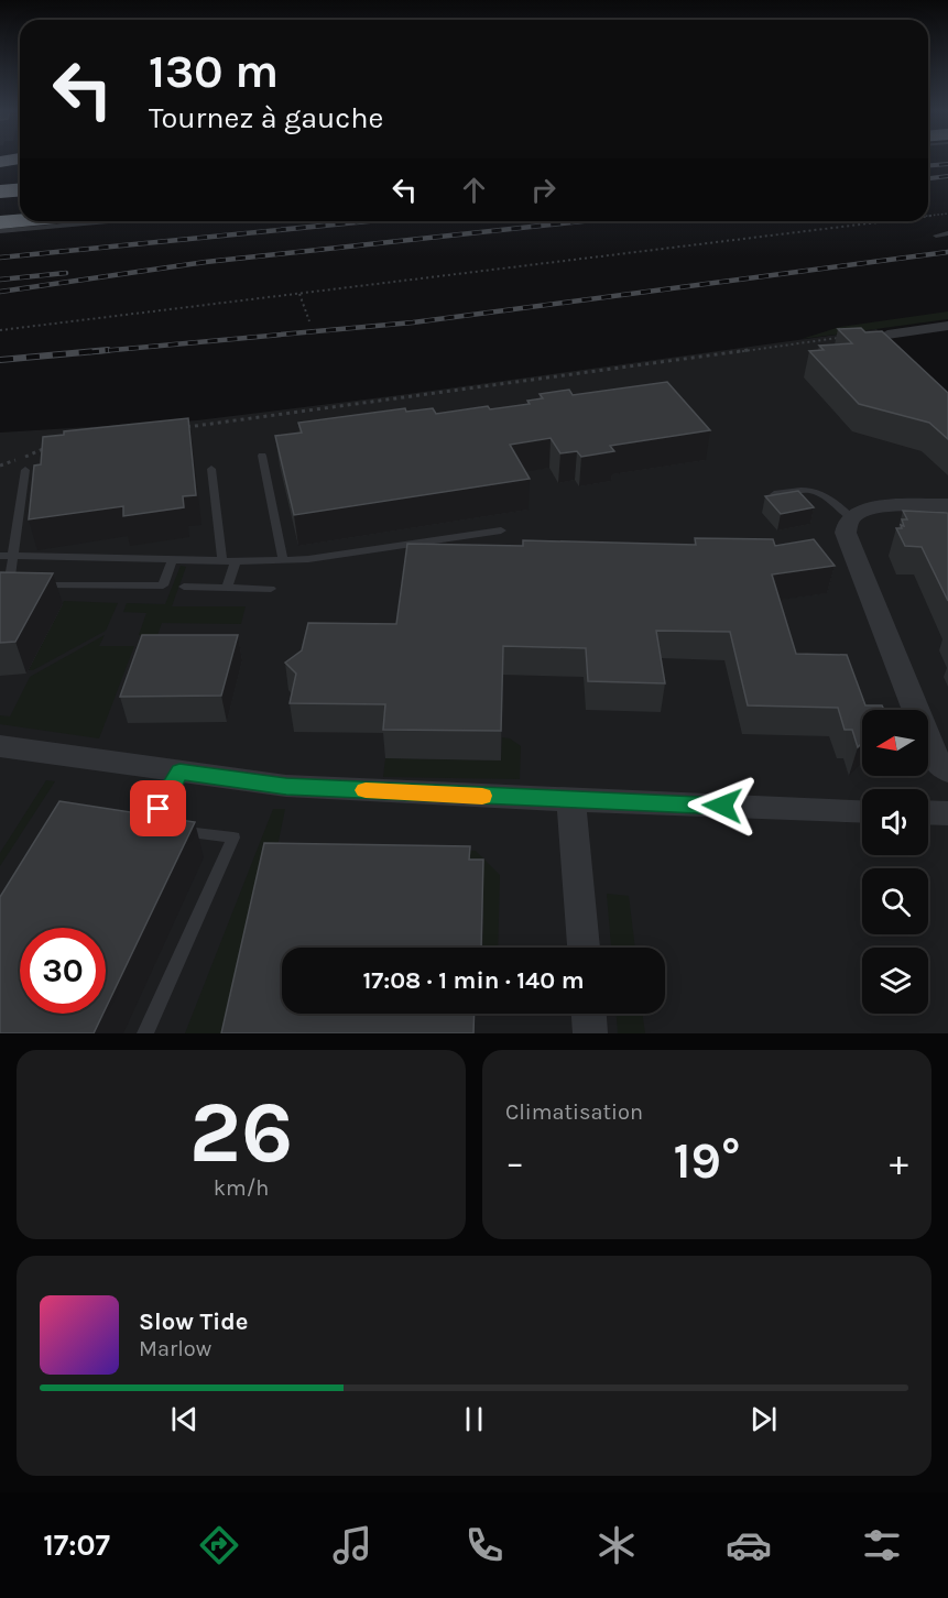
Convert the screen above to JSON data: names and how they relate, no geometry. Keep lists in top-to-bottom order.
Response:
{
  "north": "left",
  "page": {
    "turn": ["130 m", "Tournez à gauche"],
    "limit": "30",
    "trip": "17:08 · 1 min · 140 m",
    "tile": [
      ["26", "km/h"],
      "Climatisation"
    ],
    "heat": ["−", "19°", "+"],
    "song": ["Slow Tide", "Marlow"],
    "tabs": "17:07"
  }
}
